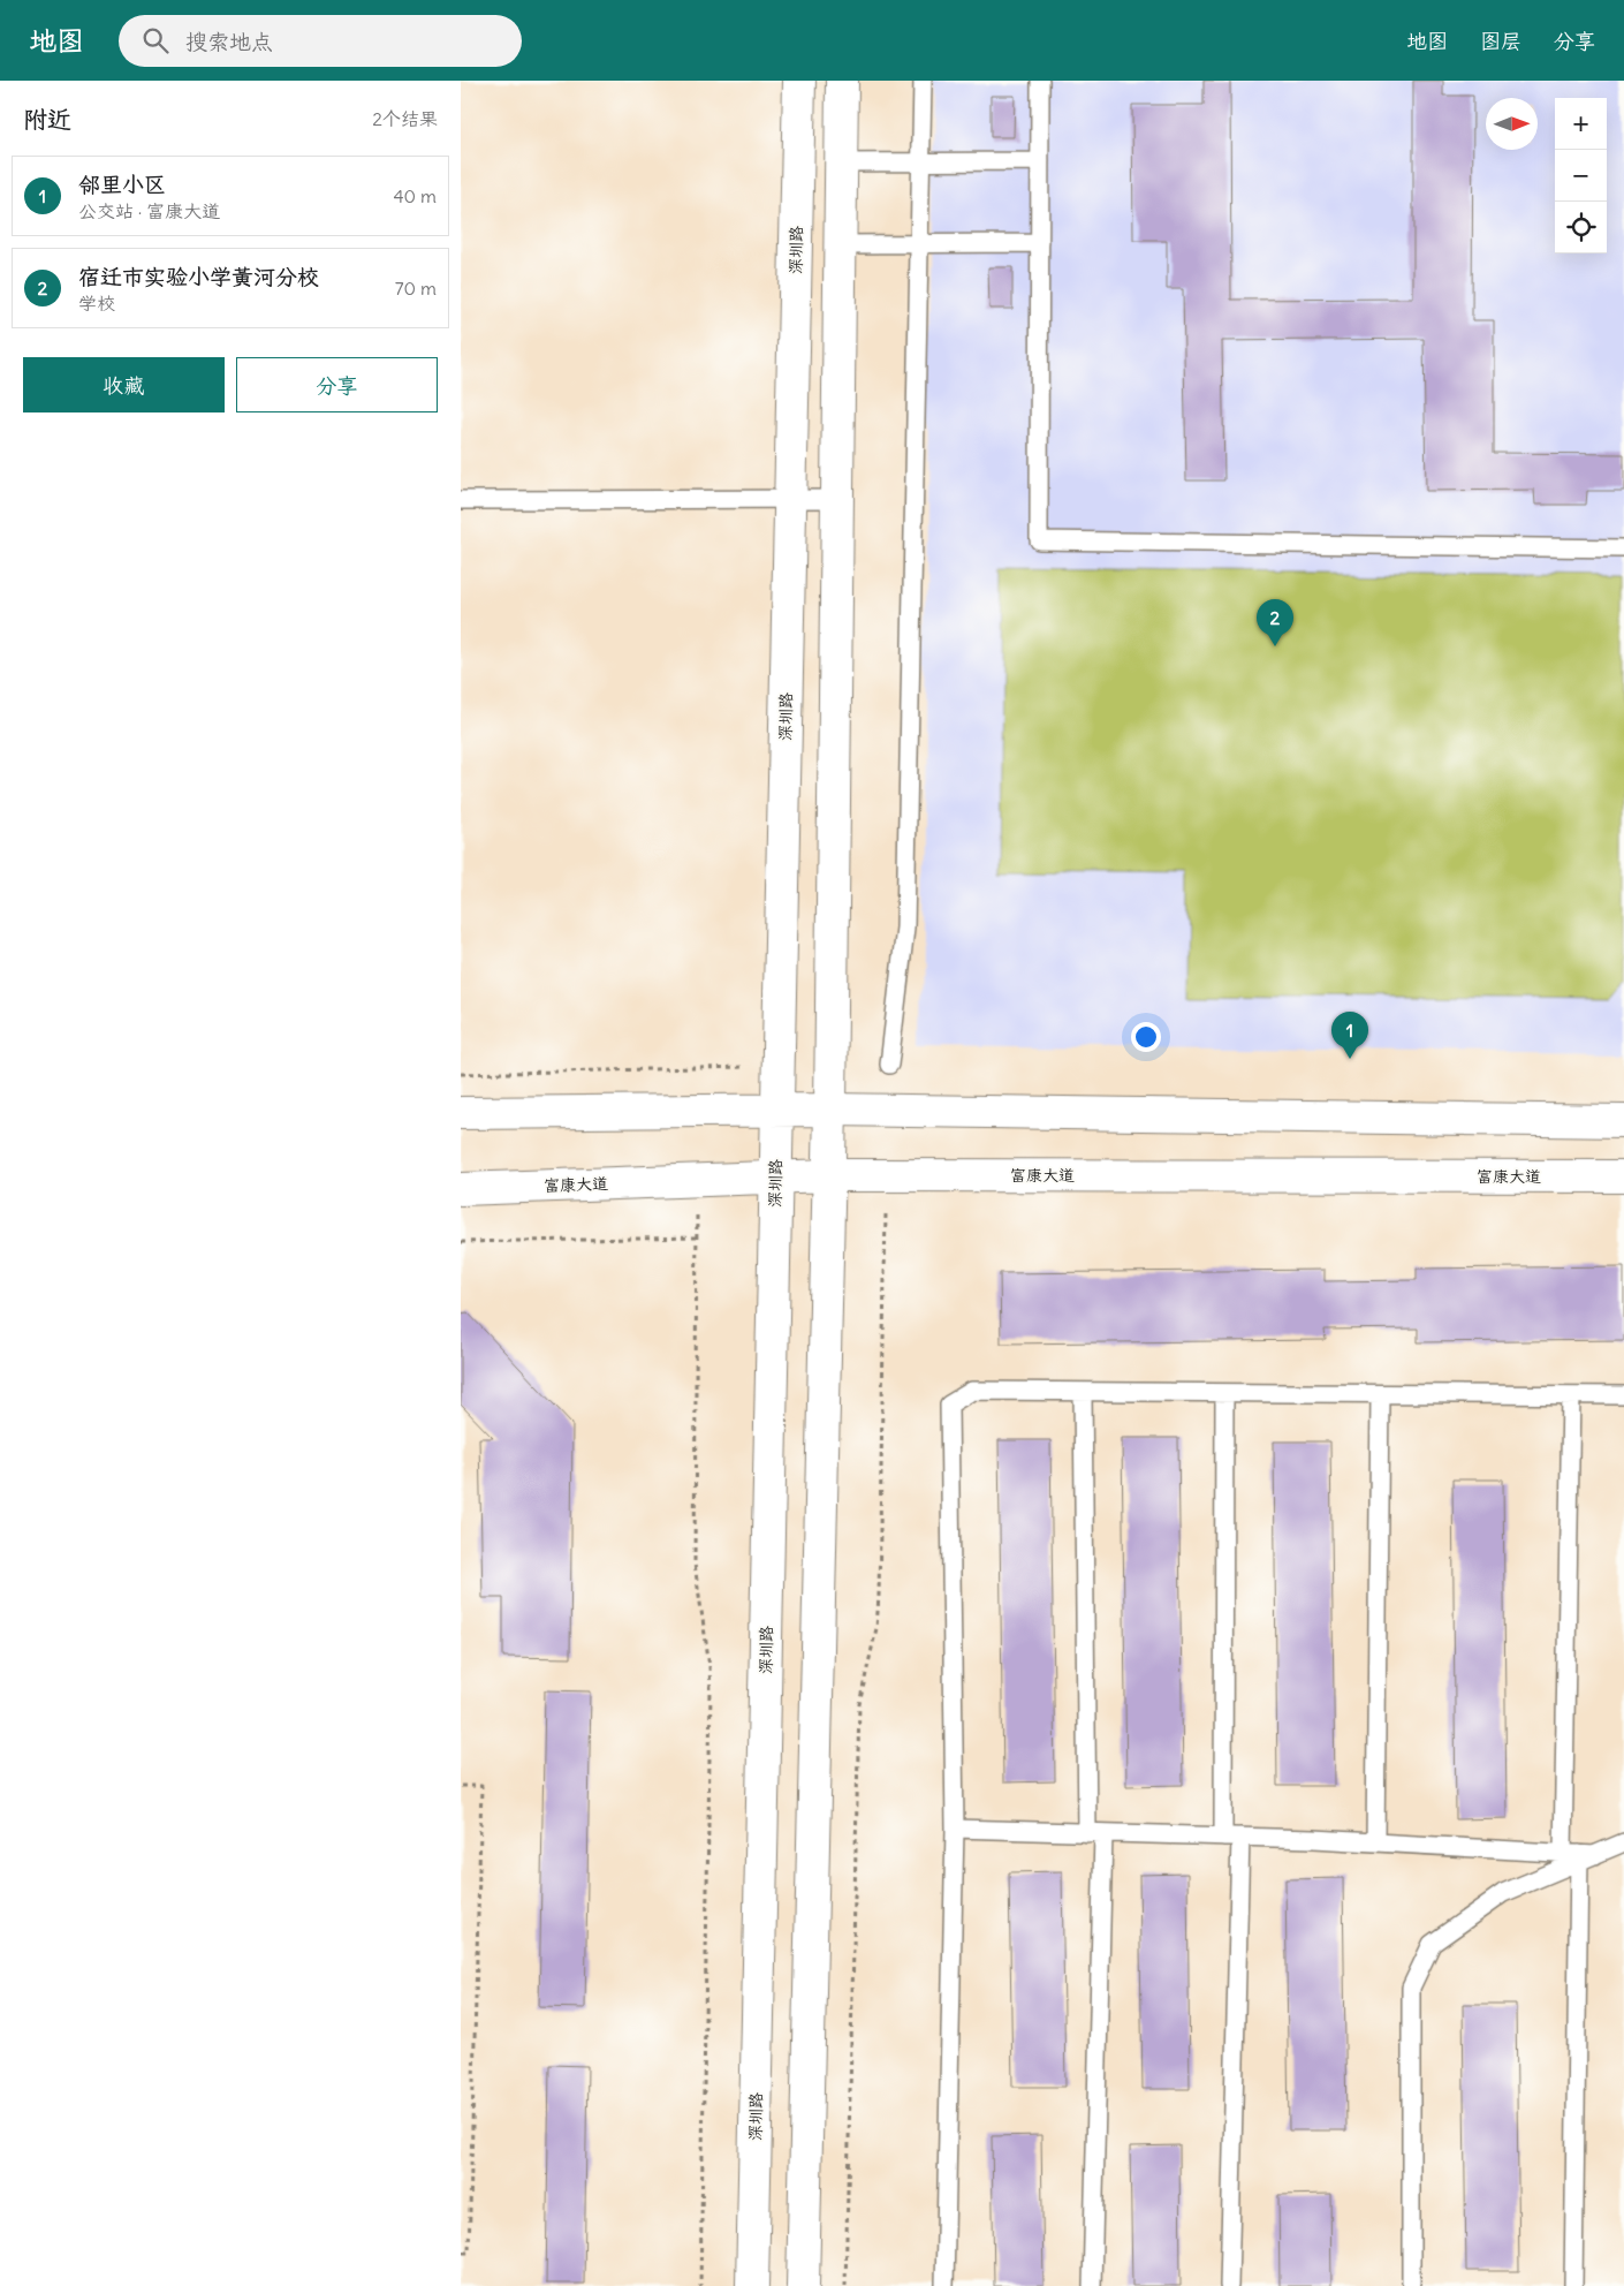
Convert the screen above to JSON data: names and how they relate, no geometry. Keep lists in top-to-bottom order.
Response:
{
  "streets": {
    "street": ["深圳路", "富康大道"]
  },
  "crossings": [
    ["深圳路", "富康大道"]
  ],
  "north": "right",
  "page": {
    "header": "地图",
    "search": "搜索地点",
    "nav": ["地图", "图层", "分享"],
    "heading": ["附近", "2个结果"],
    "map_buttons": ["+", "−"],
    "list": [
      {
        "mark": "1",
        "name": "邻里小区",
        "note": "公交站 · 富康大道",
        "value": "40 m"
      },
      {
        "mark": "2",
        "name": "宿迁市实验小学黄河分校",
        "note": "学校",
        "value": "70 m"
      }
    ],
    "buttons": ["收藏", "分享"],
    "pins": ["2", "1"]
  }
}
